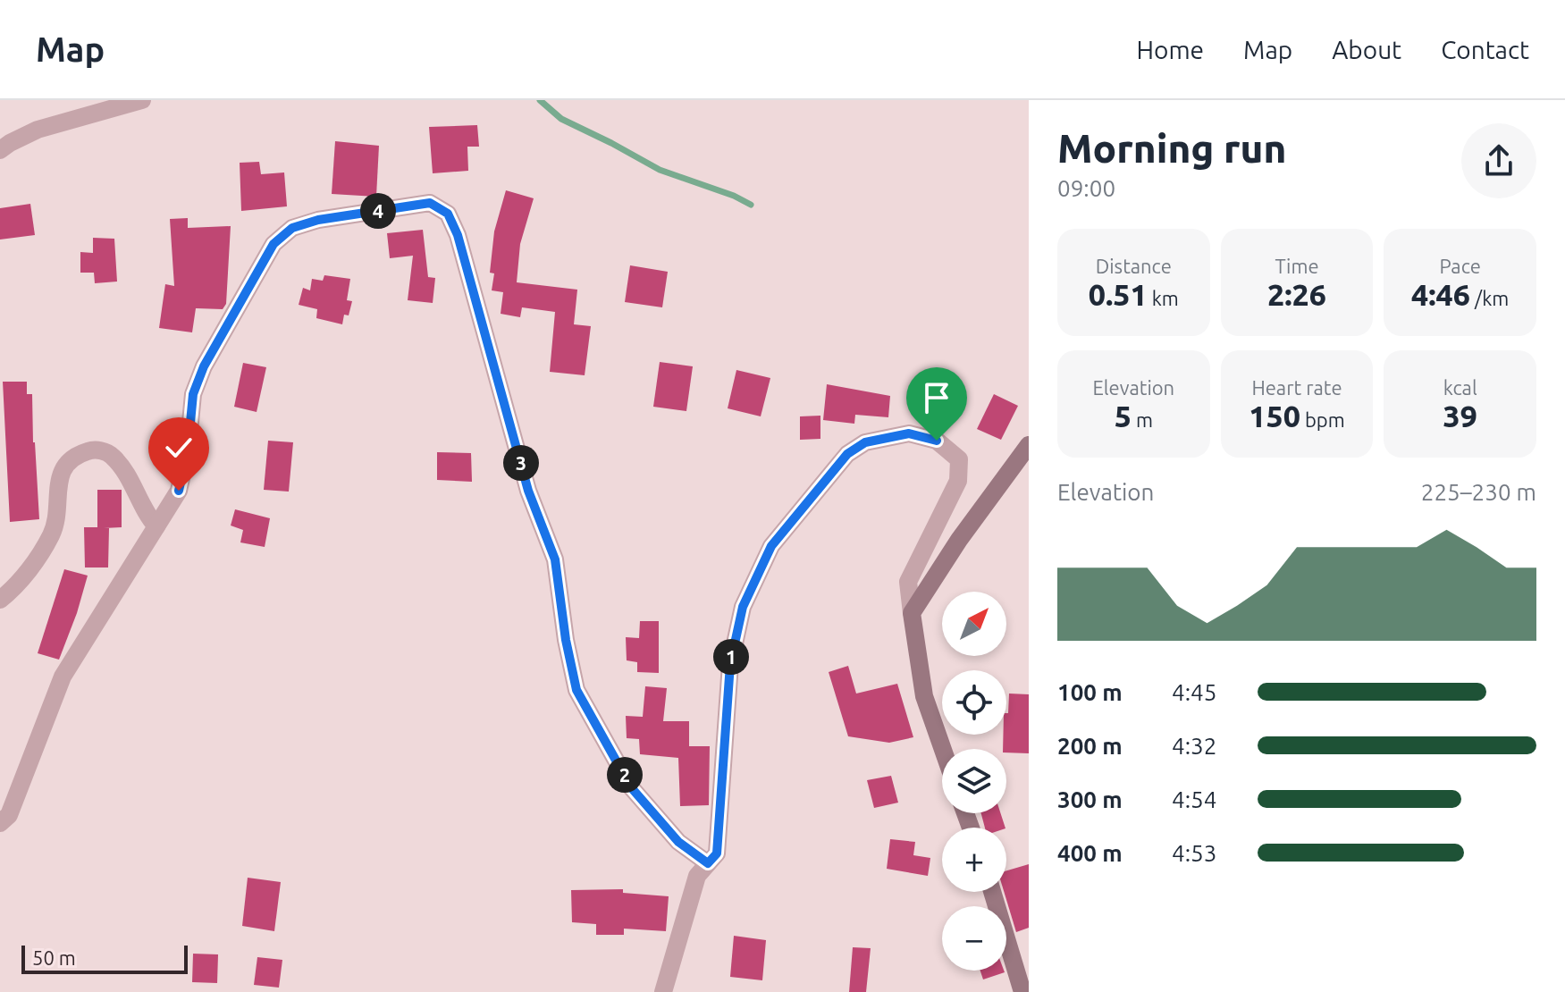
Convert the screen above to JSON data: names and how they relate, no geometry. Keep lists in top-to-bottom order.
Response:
{
  "scale_bar": "50 m",
  "north": "top right",
  "page": {
    "header": "Map",
    "nav": [
      "Home",
      "Map",
      "About",
      "Contact"
    ],
    "heading": ["Morning run", "09:00"],
    "pins": [
      "4",
      "3",
      "1",
      "2"
    ],
    "stats": [
      ["Distance", "0.51 km"],
      ["Time", "2:26"],
      ["Pace", "4:46 /km"],
      ["Elevation", "5 m"],
      ["Heart rate", "150 bpm"],
      ["kcal", "39"]
    ],
    "chart": ["Elevation", "225–230 m"],
    "map_buttons": ["+", "−"],
    "list": [
      {
        "name": "100 m",
        "note": "4:45"
      },
      {
        "name": "200 m",
        "note": "4:32"
      },
      {
        "name": "300 m",
        "note": "4:54"
      },
      {
        "name": "400 m",
        "note": "4:53"
      }
    ],
    "scale": "50 m"
  }
}
